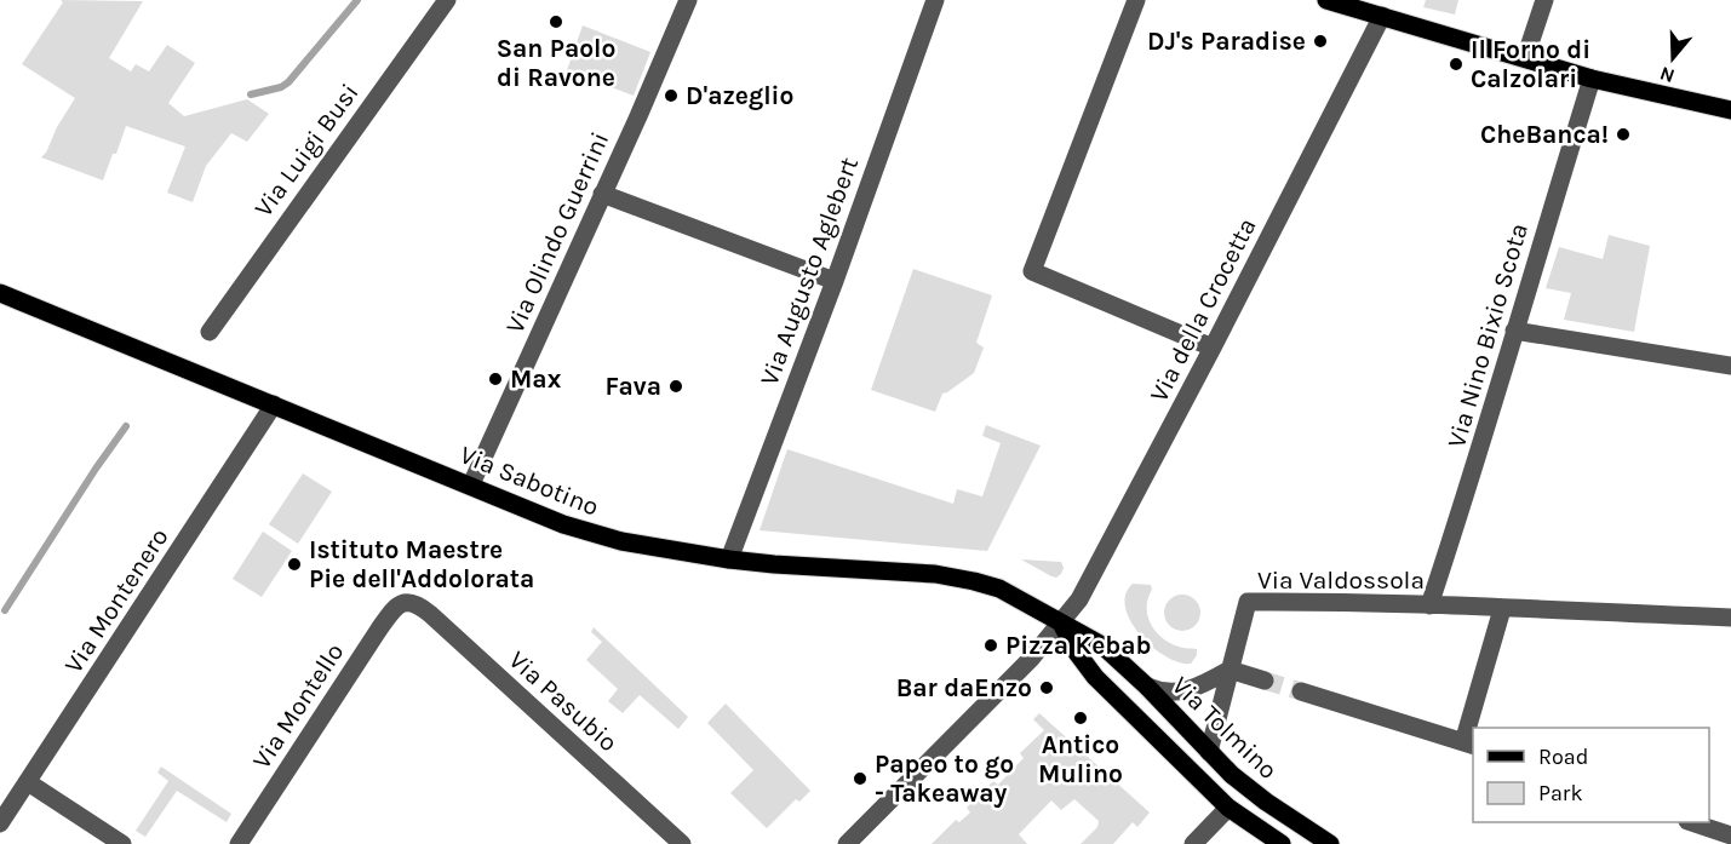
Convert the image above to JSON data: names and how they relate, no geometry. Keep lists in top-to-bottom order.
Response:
{
  "streets": {
    "main road": ["Via Sabotino", "Via Tolmino"],
    "street": [
      "Via Luigi Busi",
      "Via Olindo Guerrini",
      "Via Augusto Aglebert",
      "Via della Crocetta",
      "Via Nino Bixio Scota",
      "Via Valdossola",
      "Via Montenero",
      "Via Pasubio",
      "Via Montello"
    ]
  },
  "crossings": [
    ["Via Olindo Guerrini", "Via Sabotino"],
    ["Via Augusto Aglebert", "Via Sabotino"],
    ["Via della Crocetta", "Via Sabotino"],
    ["Via della Crocetta", "Via Tolmino"],
    ["Via Nino Bixio Scota", "Via Valdossola"],
    ["Via Sabotino", "Via Montenero"],
    ["Via Sabotino", "Via Tolmino"],
    ["Via Valdossola", "Via Tolmino"],
    ["Via Pasubio", "Via Montello"]
  ],
  "places": [
    "San Paolo di Ravone",
    "DJ's Paradise",
    "Il Forno di Calzolari",
    "D'azeglio",
    "CheBanca!",
    "Max",
    "Fava",
    "Istituto Maestre Pie dell'Addolorata",
    "Pizza Kebab",
    "Bar daEnzo",
    "Antico Mulino",
    "Papeo to go - Takeaway"
  ],
  "legend": ["Road", "Park"],
  "north": "bottom"
}
